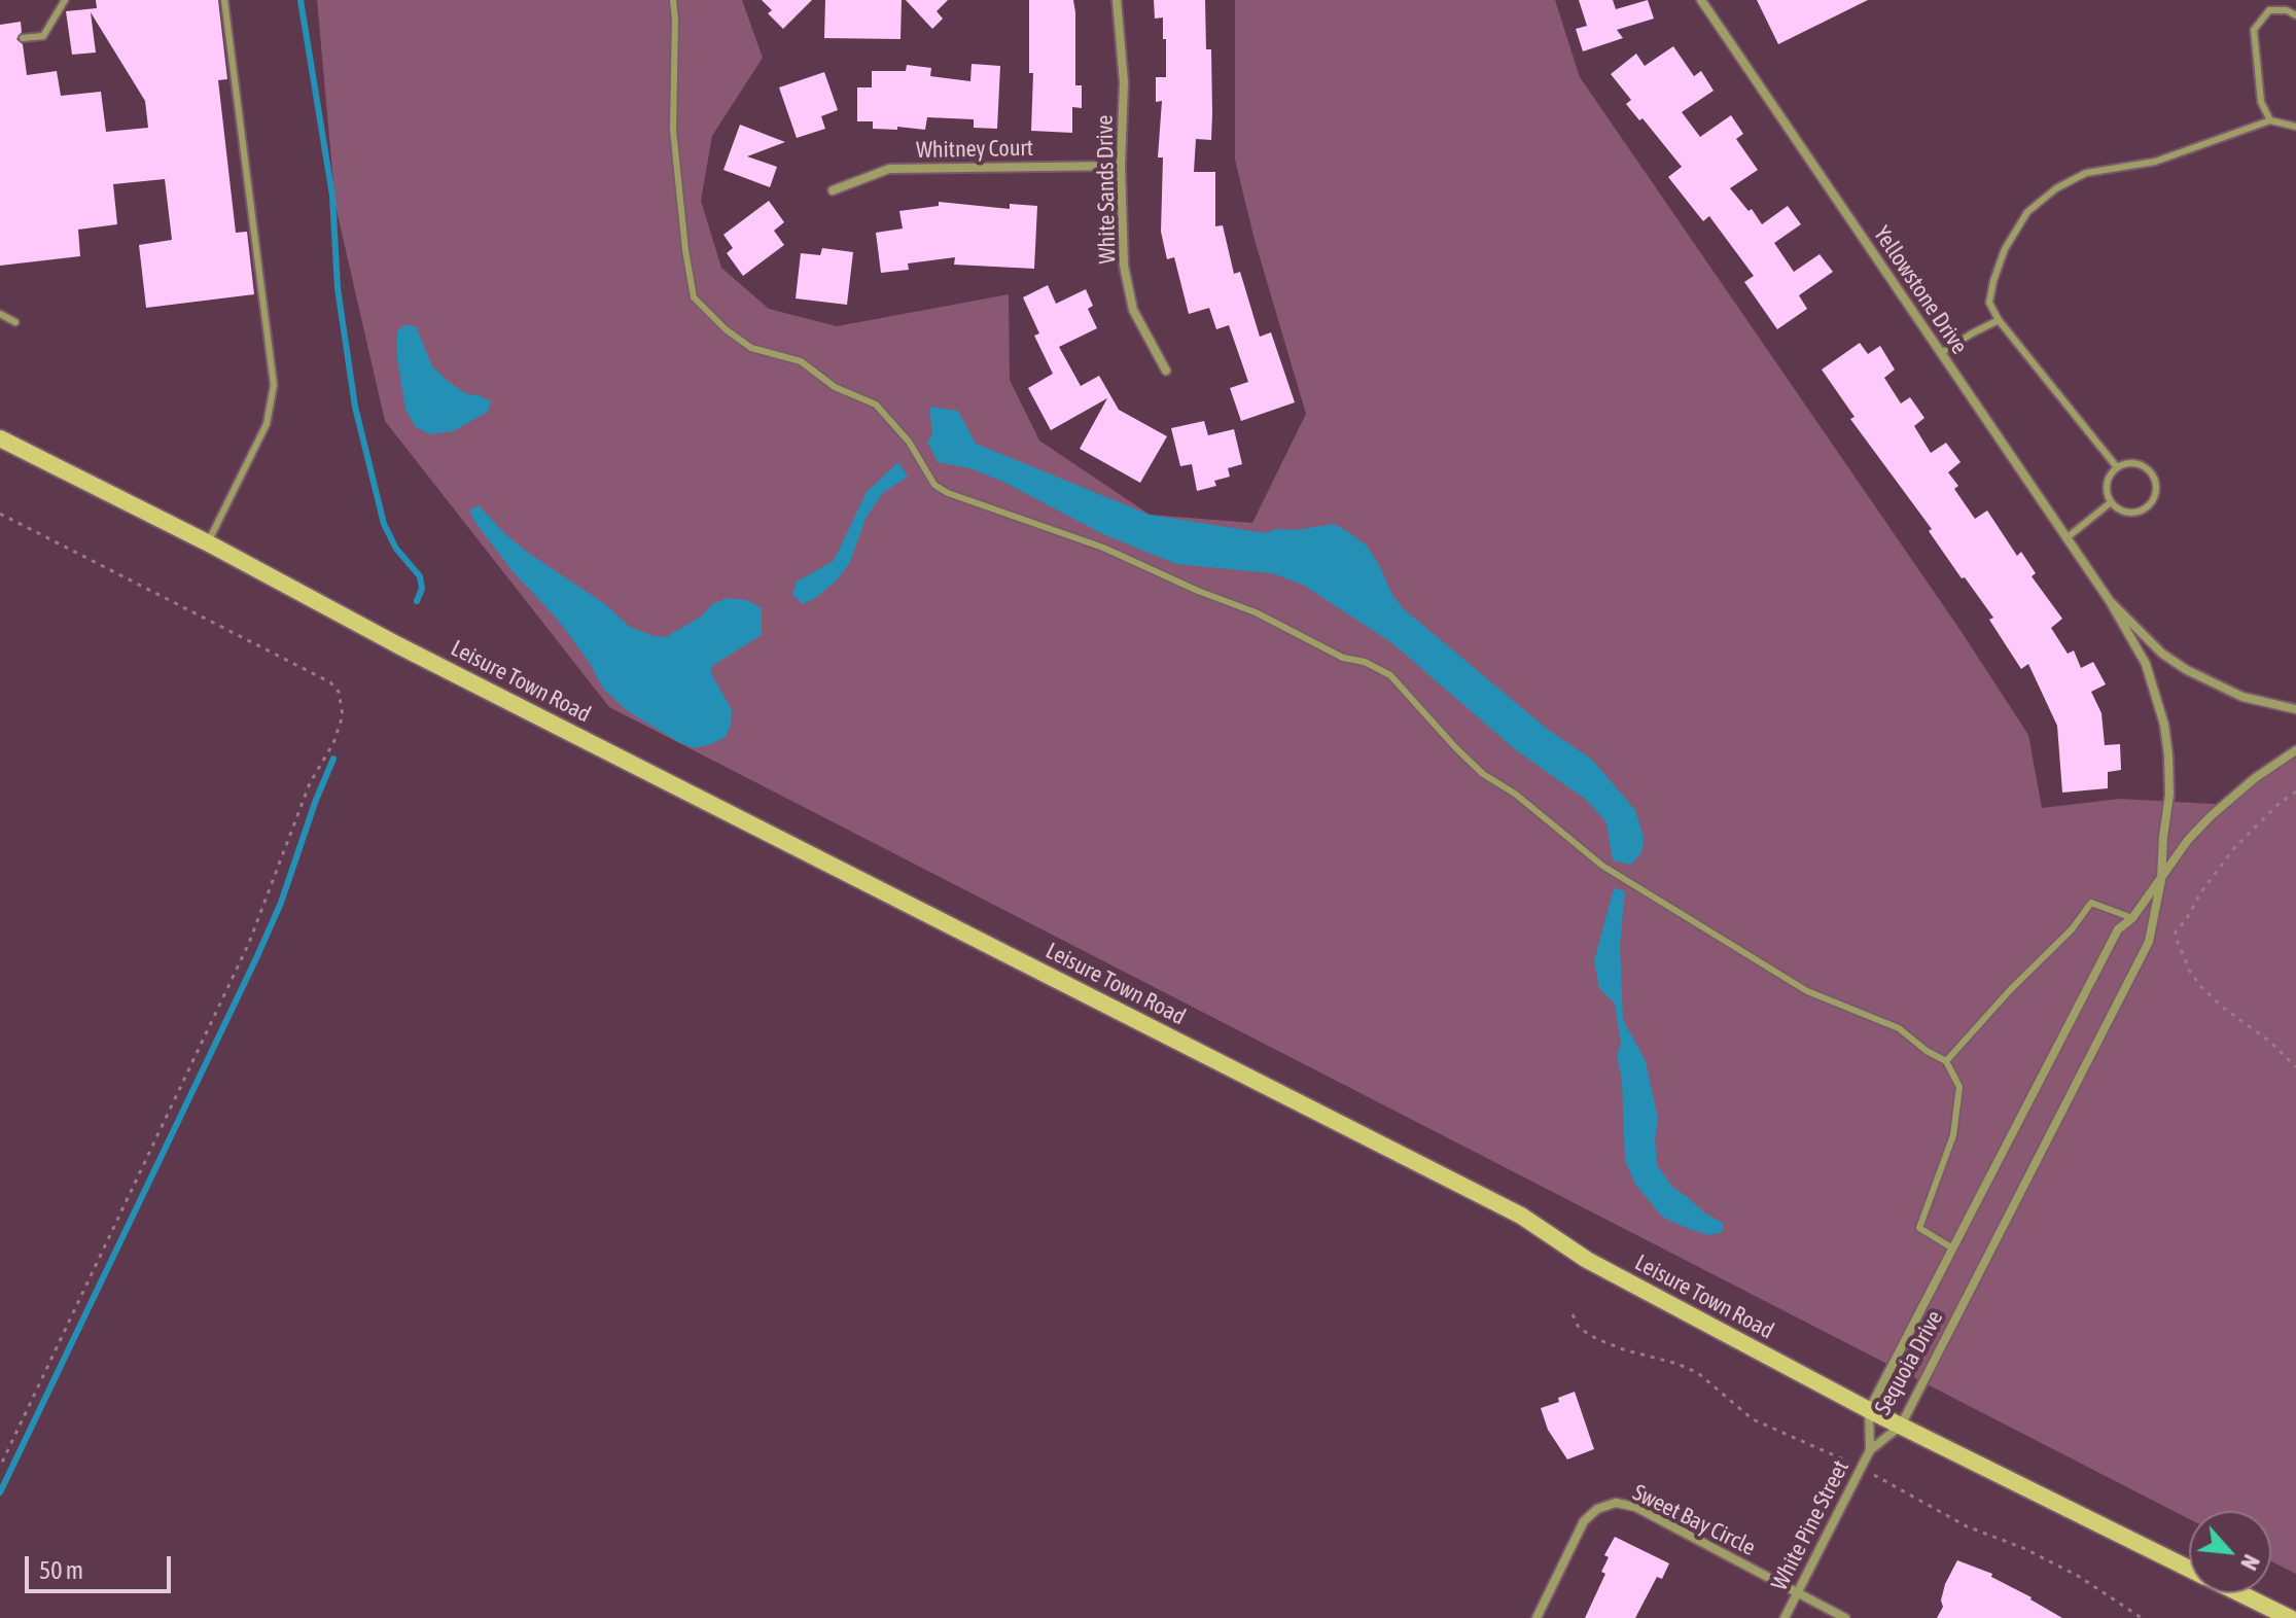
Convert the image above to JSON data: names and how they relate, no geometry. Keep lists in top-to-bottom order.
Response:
{
  "streets": {
    "main road": ["Leisure Town Road"],
    "street": [
      "Whitney Court",
      "White Sands Drive",
      "Yellowstone Drive",
      "Sequoia Drive",
      "Sweet Bay Circle",
      "White Pine Street"
    ]
  },
  "crossings": [
    ["Whitney Court", "White Sands Drive"],
    ["Yellowstone Drive", "Sequoia Drive"],
    ["Leisure Town Road", "Sequoia Drive"],
    ["Sequoia Drive", "White Pine Street"],
    ["Sweet Bay Circle", "White Pine Street"]
  ],
  "scale_bar": "50 m",
  "north": "bottom right"
}
